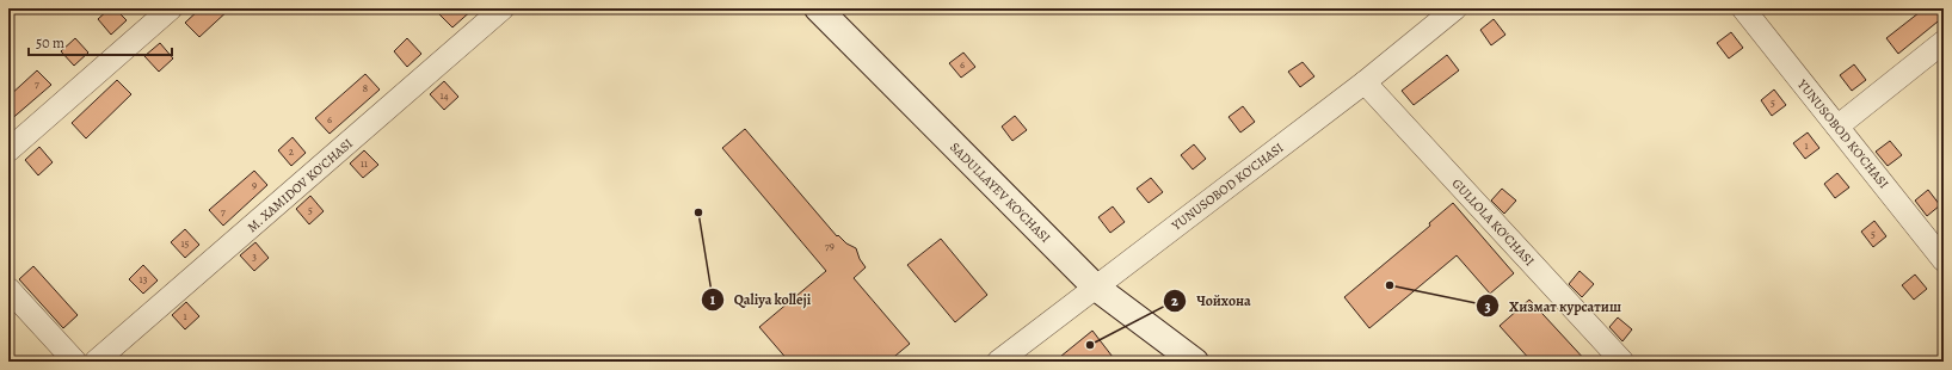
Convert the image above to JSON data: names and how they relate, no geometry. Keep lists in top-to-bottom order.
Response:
{
  "streets": {
    "main road": ["SADULLAYEV KO'CHASI"],
    "street": ["YUNUSOBOD KO'CHASI", "M. XAMIDOV KO'CHASI", "GULLOLA KO'CHASI"]
  },
  "crossings": [
    ["YUNUSOBOD KO'CHASI", "SADULLAYEV KO'CHASI"],
    ["YUNUSOBOD KO'CHASI", "GULLOLA KO'CHASI"]
  ],
  "places": ["Qaliya kolleji", "Хизмат курсатиш", "Чойхона"],
  "house_numbers": [
    "6",
    "7",
    "8",
    "14",
    "5",
    "6",
    "1",
    "2",
    "11",
    "9",
    "5",
    "7",
    "5",
    "15",
    "79",
    "3",
    "13",
    "1"
  ],
  "scale_bar": "50 m"
}
